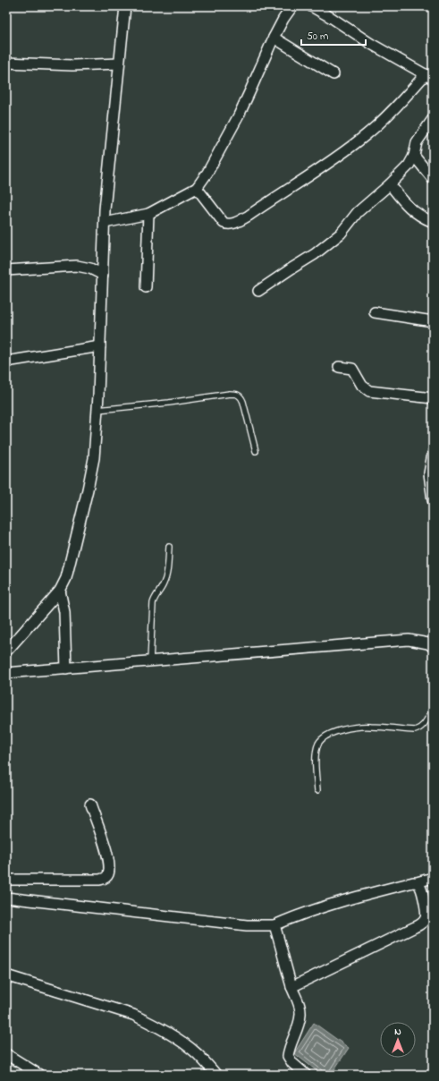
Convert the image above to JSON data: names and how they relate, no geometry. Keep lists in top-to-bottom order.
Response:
{
  "scale_bar": "50 m",
  "north": "top"
}
